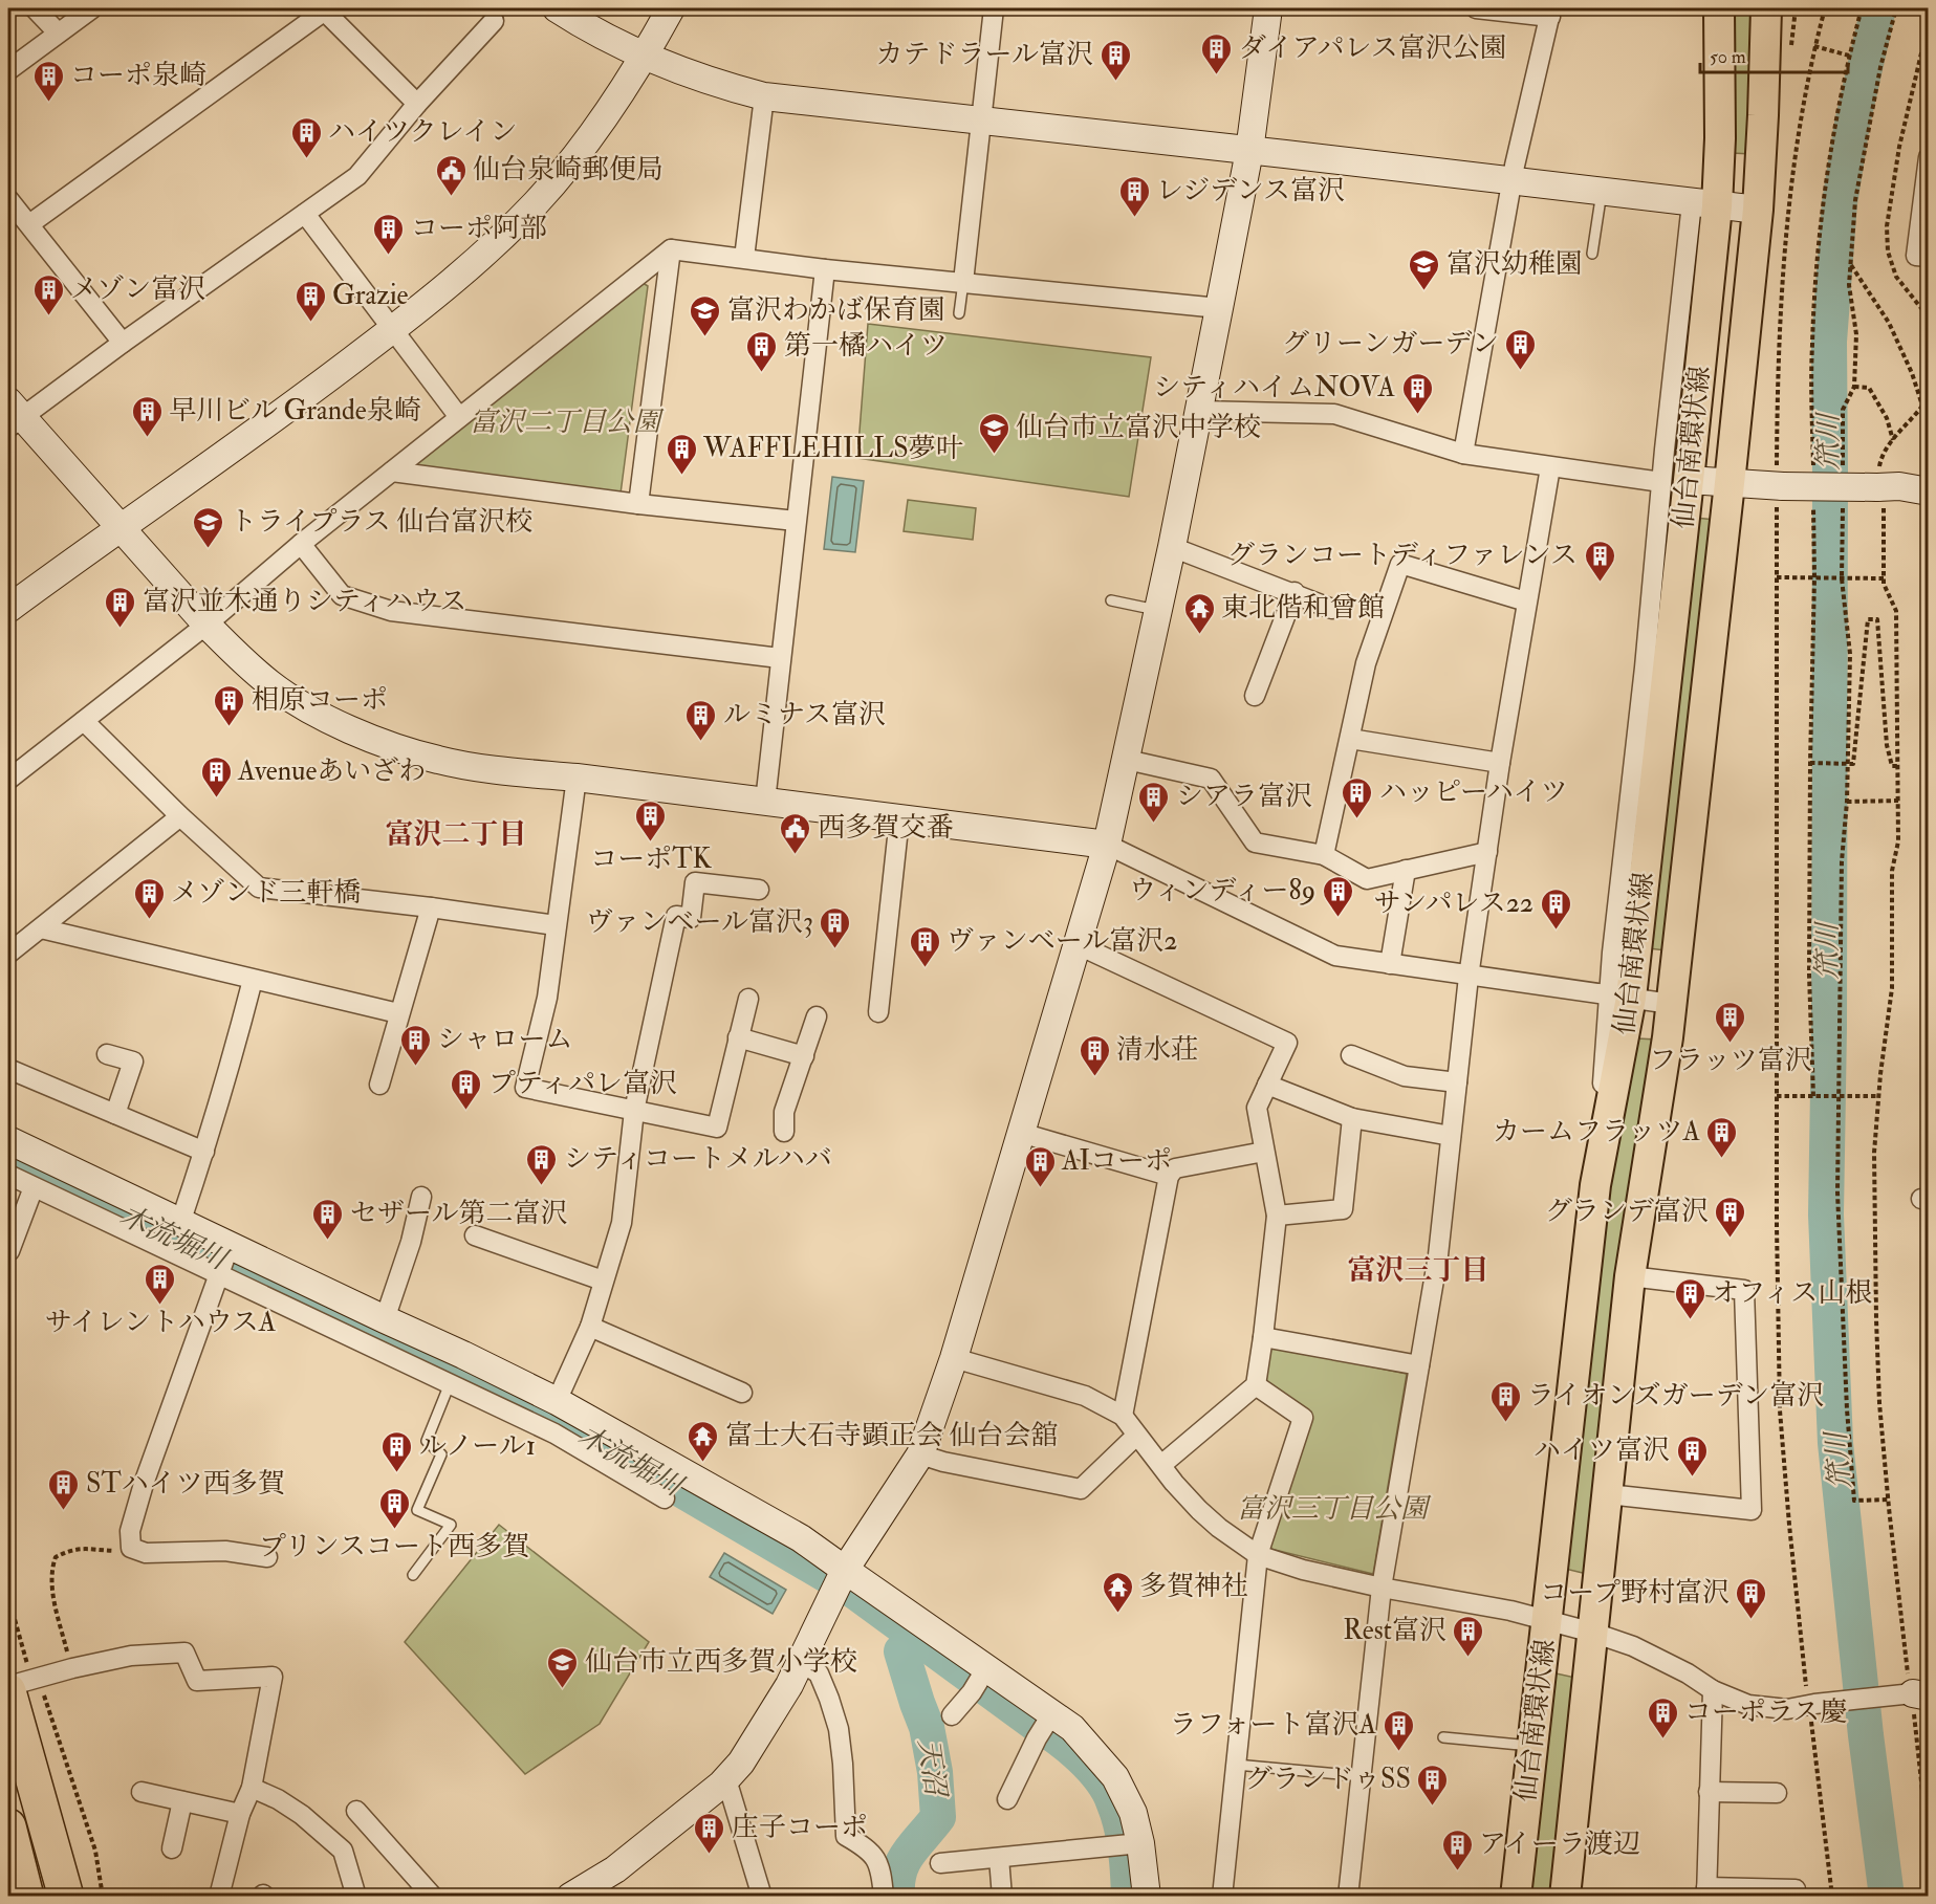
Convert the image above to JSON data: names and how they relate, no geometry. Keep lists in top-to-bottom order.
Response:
{
  "streets": {
    "main road": ["仙台南環状線"]
  },
  "districts": ["富沢二丁目", "富沢三丁目"],
  "water": ["笊川", "木流堀川", "天沼"],
  "parks": ["富沢二丁目公園", "富沢三丁目公園"],
  "places": {
    "building": [
      "ダイアパレス富沢公園",
      "カテドラール富沢",
      "コーポ泉崎",
      "ハイツクレイン",
      "レジデンス富沢",
      "コーポ阿部",
      "メゾン富沢",
      "Grazie",
      "グリーンガーデン",
      "第一橘ハイツ",
      "シティハイムNOVA",
      "早川ビル Grande泉崎",
      "WAFFLEHILLS夢叶",
      "グランコートディファレンス",
      "富沢並木通りシティハウス",
      "相原コーポ",
      "ルミナス富沢",
      "Avenueあいざわ",
      "ハッピーハイツ",
      "シアラ富沢",
      "コーポTK",
      "ウィンディー89",
      "メゾンド三軒橋",
      "サンパレス22",
      "ヴァンベール富沢3",
      "ヴァンベール富沢2",
      "フラッツ富沢",
      "シャローム",
      "清水荘",
      "プティパレ富沢",
      "カームフラッツA",
      "シティコートメルハバ",
      "AIコーポ",
      "グランデ富沢",
      "セザール第二富沢",
      "サイレントハウスA",
      "オフィス山根",
      "ライオンズガーデン富沢",
      "ルノール1",
      "ハイツ富沢",
      "STハイツ西多賀",
      "プリンスコート西多賀",
      "コープ野村富沢",
      "Rest富沢",
      "コーポラス慶",
      "ラフォート富沢A",
      "グランドゥSS",
      "庄子コーポ",
      "アイーラ渡辺"
    ],
    "public building": ["仙台泉崎郵便局", "西多賀交番"],
    "school or university": [
      "富沢幼稚園",
      "富沢わかば保育園",
      "仙台市立富沢中学校",
      "トライプラス 仙台富沢校",
      "仙台市立西多賀小学校"
    ],
    "temple": ["東北偕和曾館", "富士大石寺顕正会 仙台会舘", "多賀神社"]
  },
  "scale_bar": "50 m"
}
